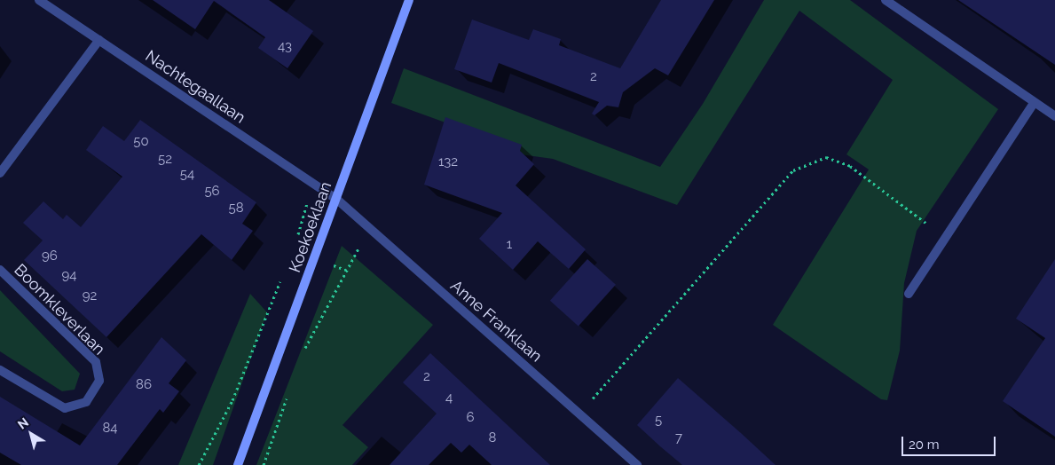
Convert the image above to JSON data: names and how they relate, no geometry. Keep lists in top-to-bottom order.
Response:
{
  "streets": {
    "street": [
      "Nachtegaallaan",
      "Koekoeklaan",
      "Boomkleverlaan",
      "Anne Franklaan"
    ]
  },
  "crossings": [
    ["Nachtegaallaan", "Koekoeklaan"],
    ["Nachtegaallaan", "Anne Franklaan"],
    ["Koekoeklaan", "Anne Franklaan"]
  ],
  "house_numbers": [
    "43",
    "2",
    "50",
    "52",
    "132",
    "54",
    "56",
    "58",
    "1",
    "96",
    "94",
    "92",
    "2",
    "86",
    "4",
    "6",
    "5",
    "84",
    "8",
    "7"
  ],
  "scale_bar": "20 m",
  "north": "top left"
}
